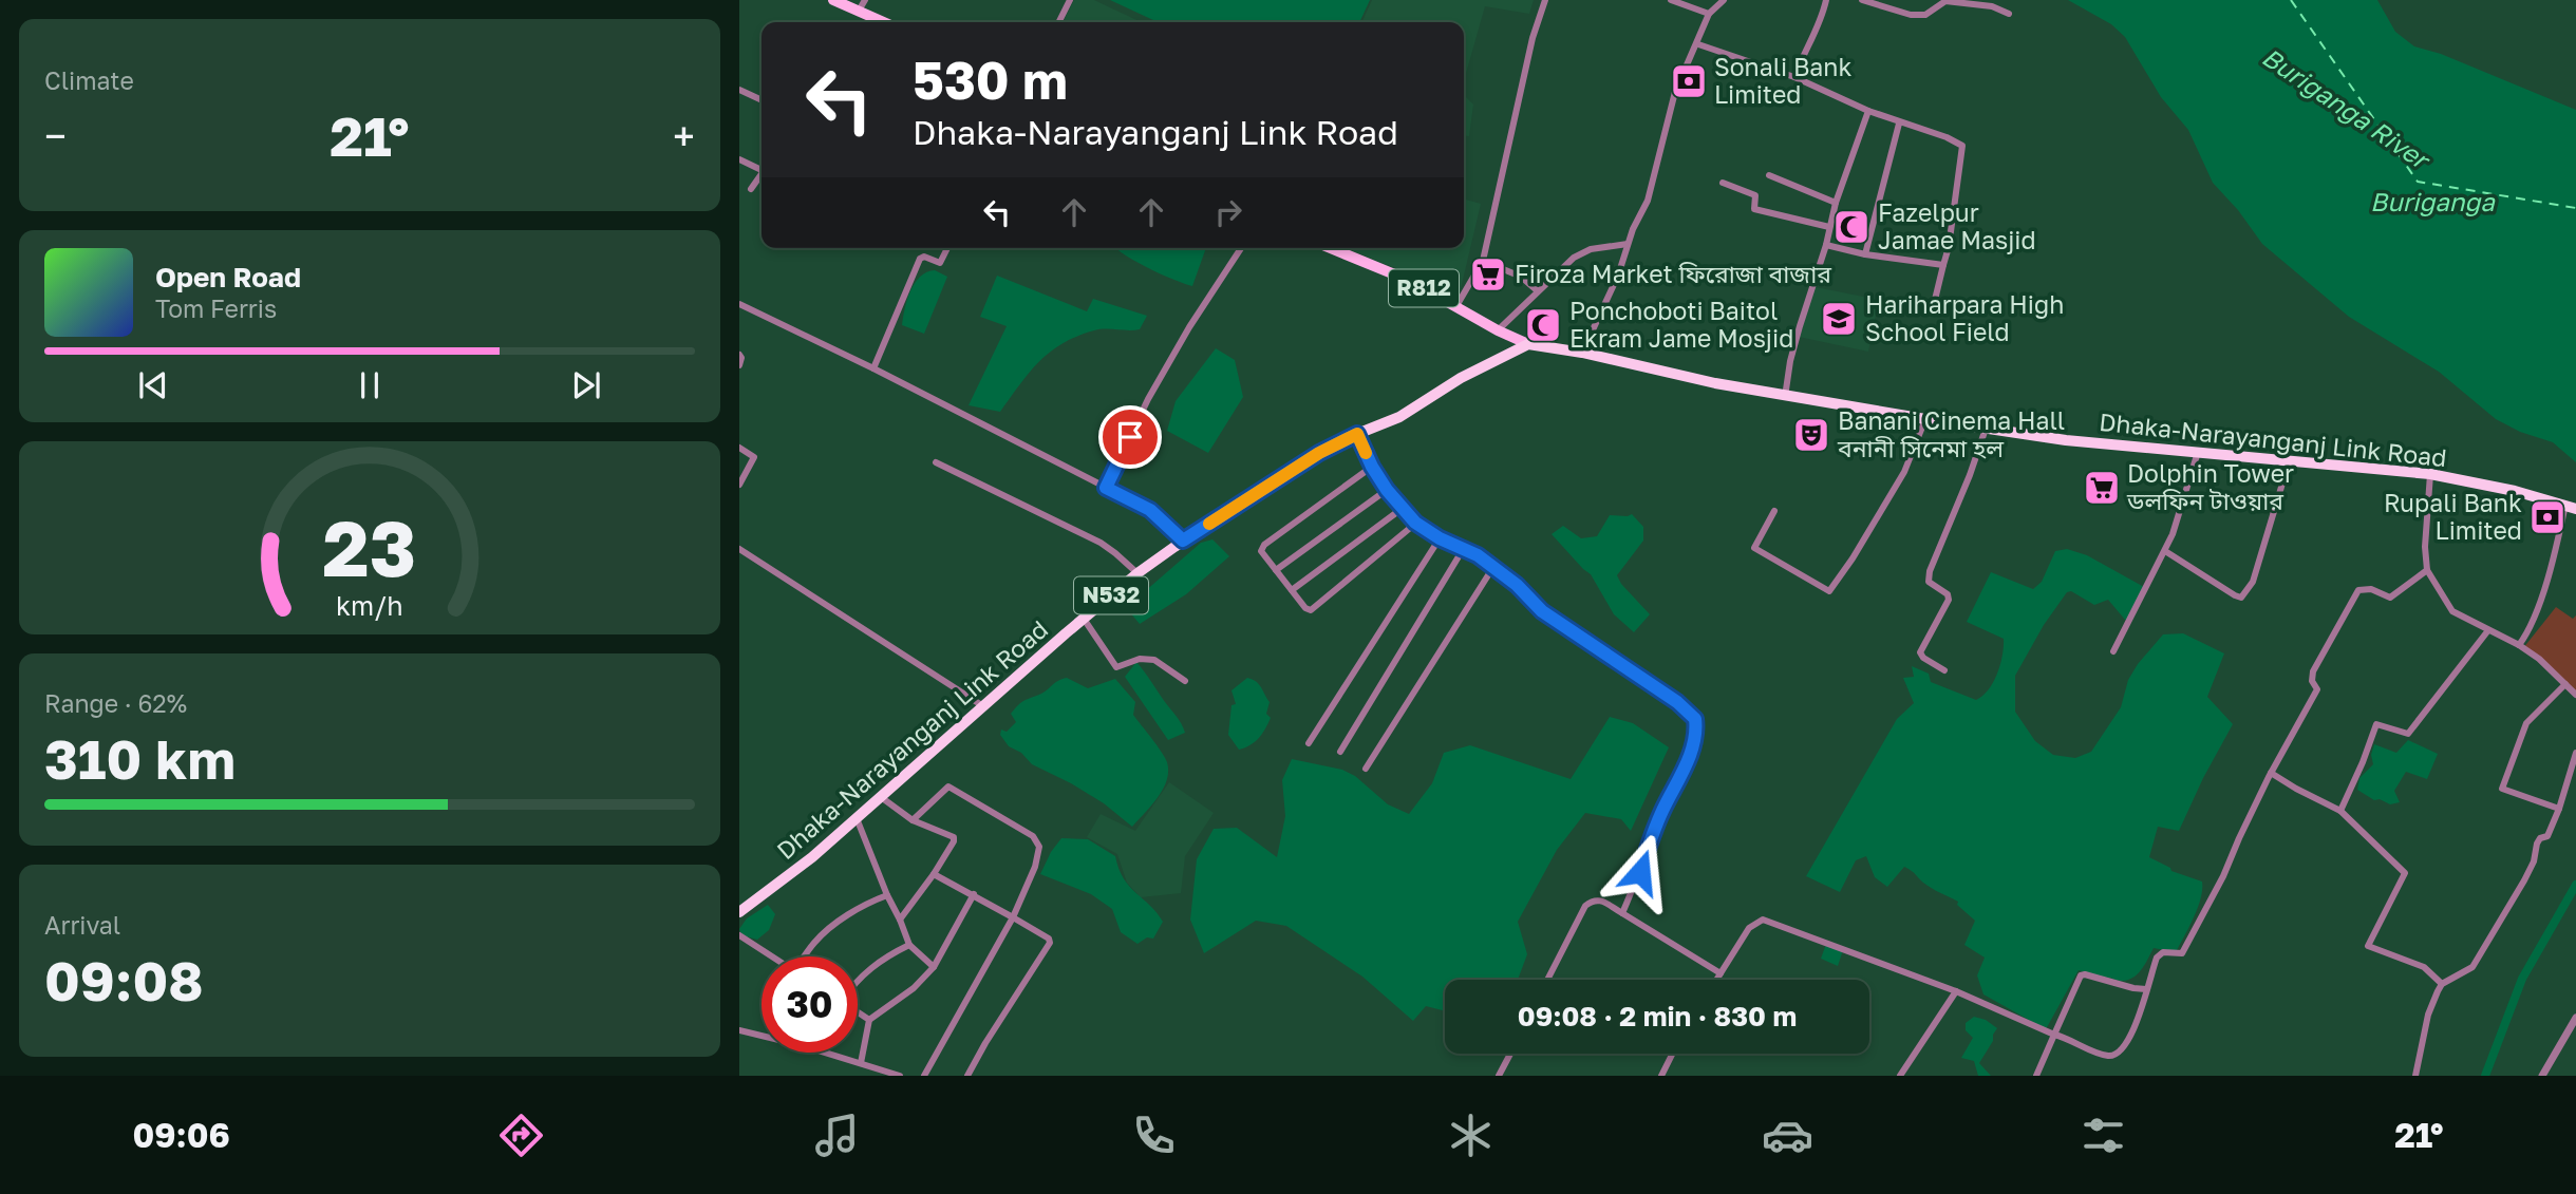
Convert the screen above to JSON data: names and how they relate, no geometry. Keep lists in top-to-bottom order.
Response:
{
  "streets": {
    "highway": ["Dhaka-Narayanganj Link Road", "N532"],
    "main road": ["R812"]
  },
  "crossings": [
    ["R812", "Dhaka-Narayanganj Link Road"]
  ],
  "water": ["Buriganga River", "Buriganga"],
  "places": {
    "bank": ["Sonali Bank Limited", "Rupali Bank Limited"],
    "mosque": ["Fazelpur Jamae Masjid", "Ponchoboti Baitol Ekram Jame Mosjid"],
    "supermarket": ["Firoza Market ফিরোজা বাজার", "Dolphin Tower ডলফিন টাওয়ার"],
    "school or university": ["Hariharpara High School Field"],
    "theatre": ["Banani Cinema Hall বনানী সিনেমা হল"]
  },
  "page": {
    "tile": [
      "Climate",
      ["Range · 62%", "310 km"],
      ["Arrival", "09:08"]
    ],
    "turn": ["530 m", "Dhaka-Narayanganj Link Road"],
    "heat": ["−", "21°", "+"],
    "song": ["Open Road", "Tom Ferris"],
    "limit": "30",
    "trip": "09:08 · 2 min · 830 m",
    "tabs": ["09:06", "21°"],
    "gauge": ["23", "km/h"]
  }
}
